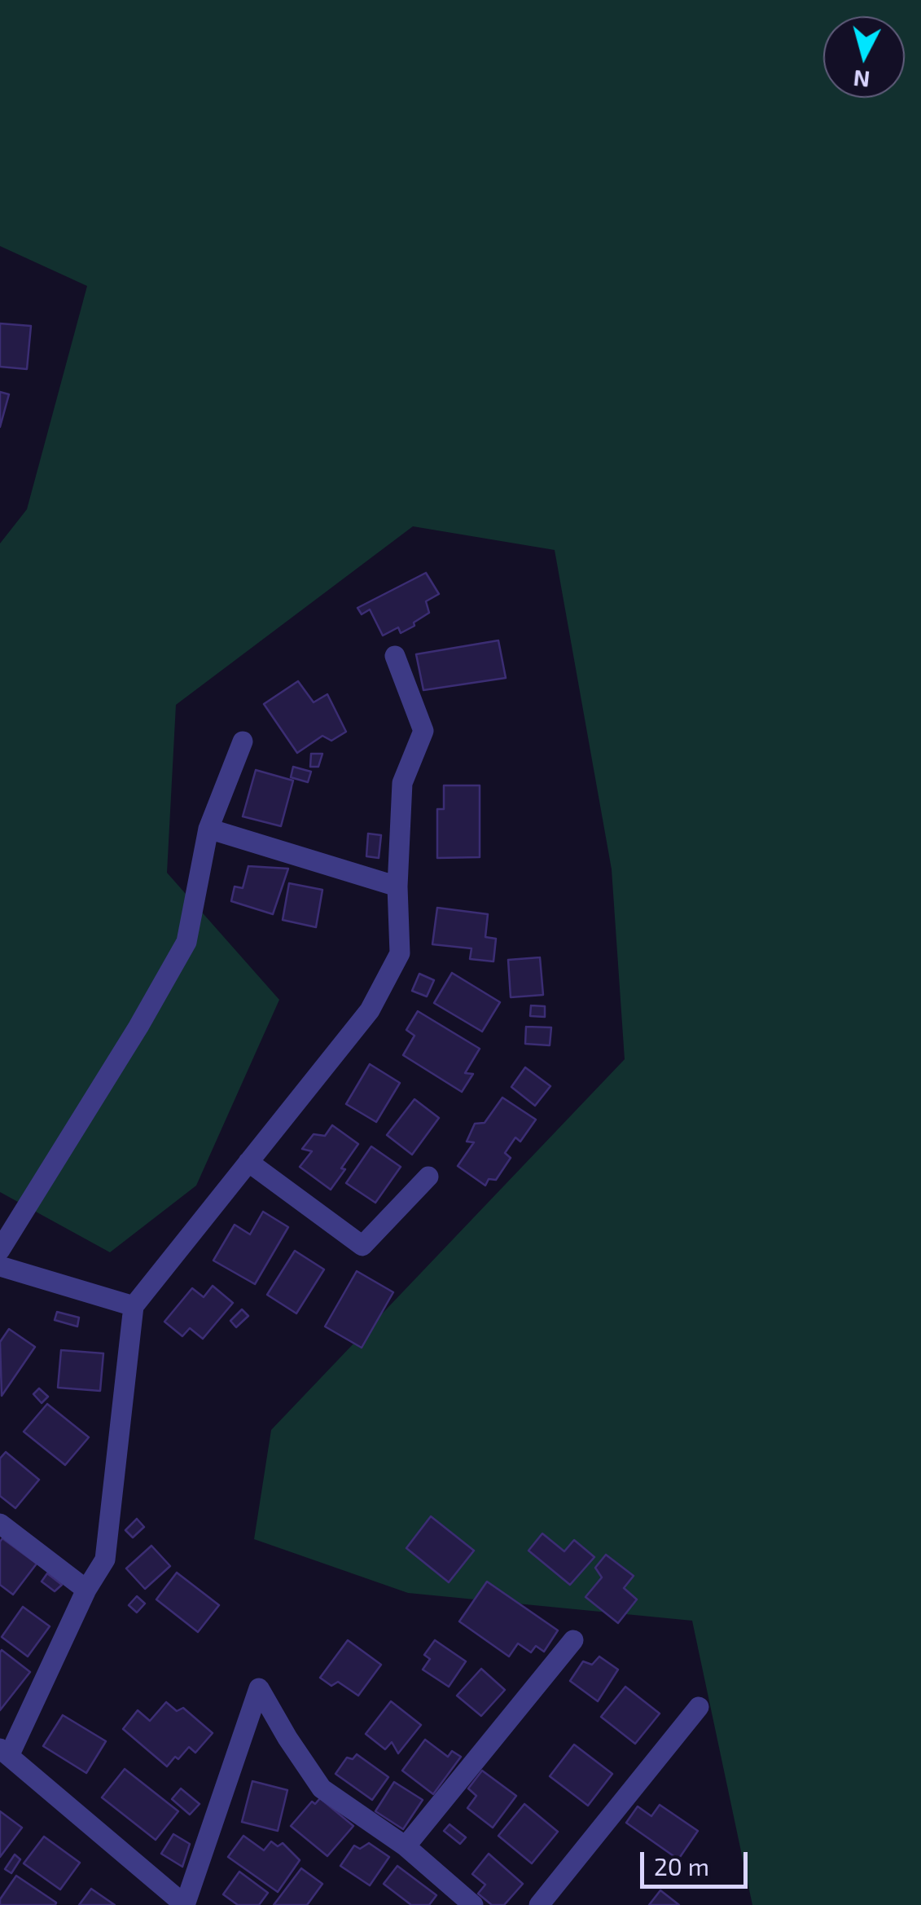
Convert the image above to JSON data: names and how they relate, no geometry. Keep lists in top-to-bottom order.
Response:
{
  "scale_bar": "20 m",
  "north": "bottom"
}
